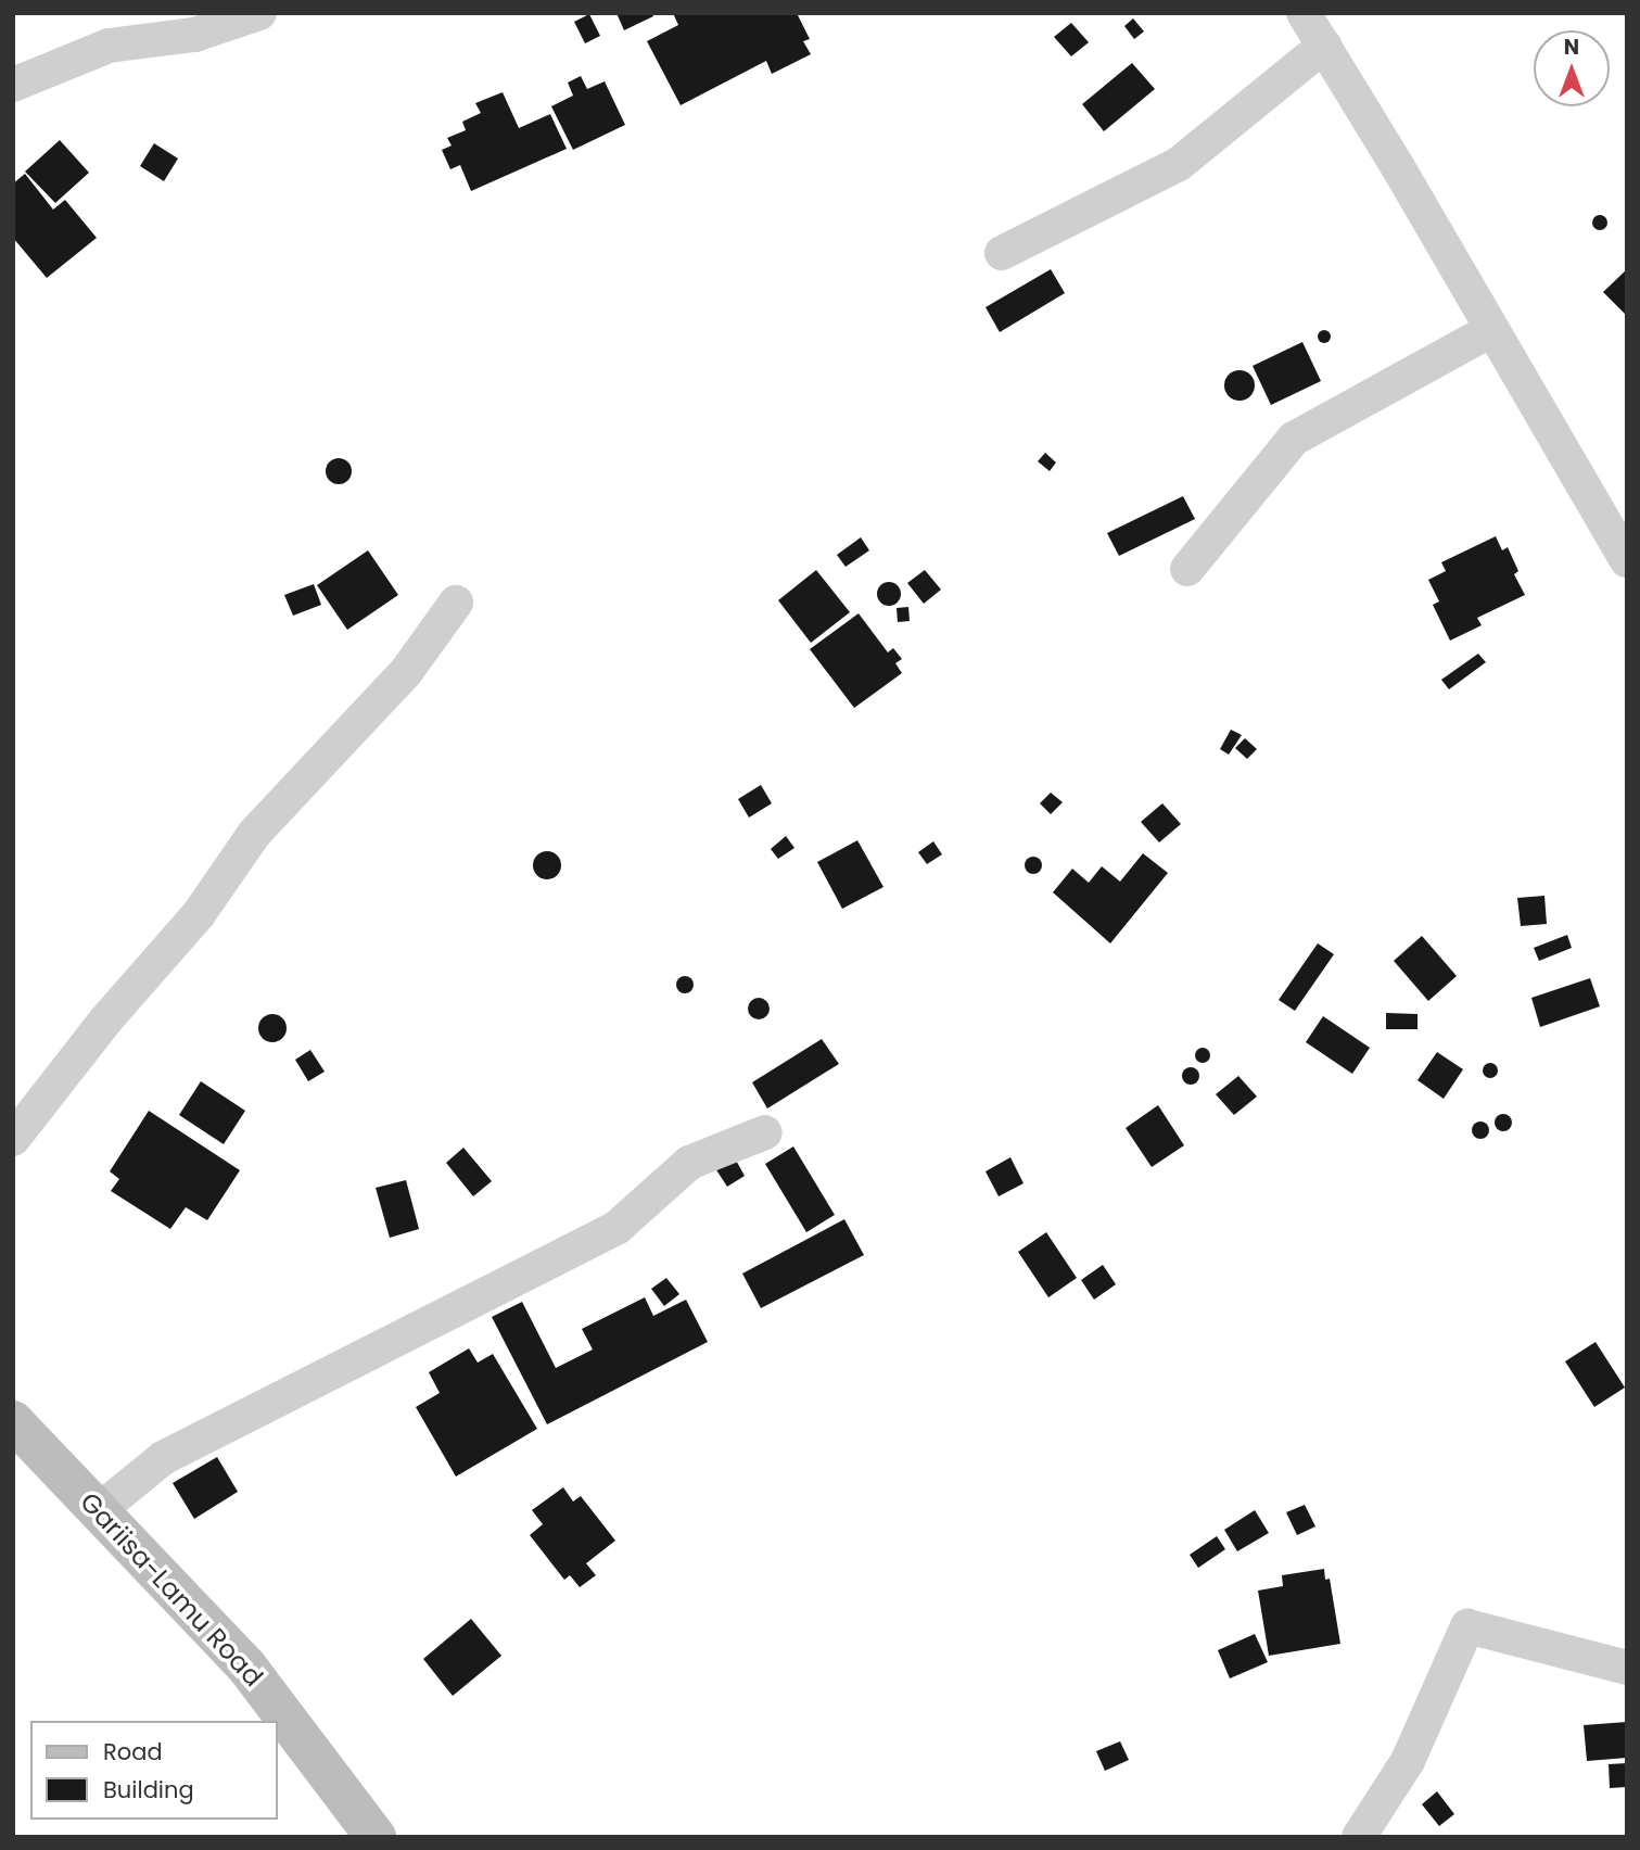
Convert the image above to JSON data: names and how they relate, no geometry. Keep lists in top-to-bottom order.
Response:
{
  "streets": {
    "street": ["Gariisa-Lamu Road"]
  },
  "legend": ["Road", "Building"],
  "north": "top"
}
